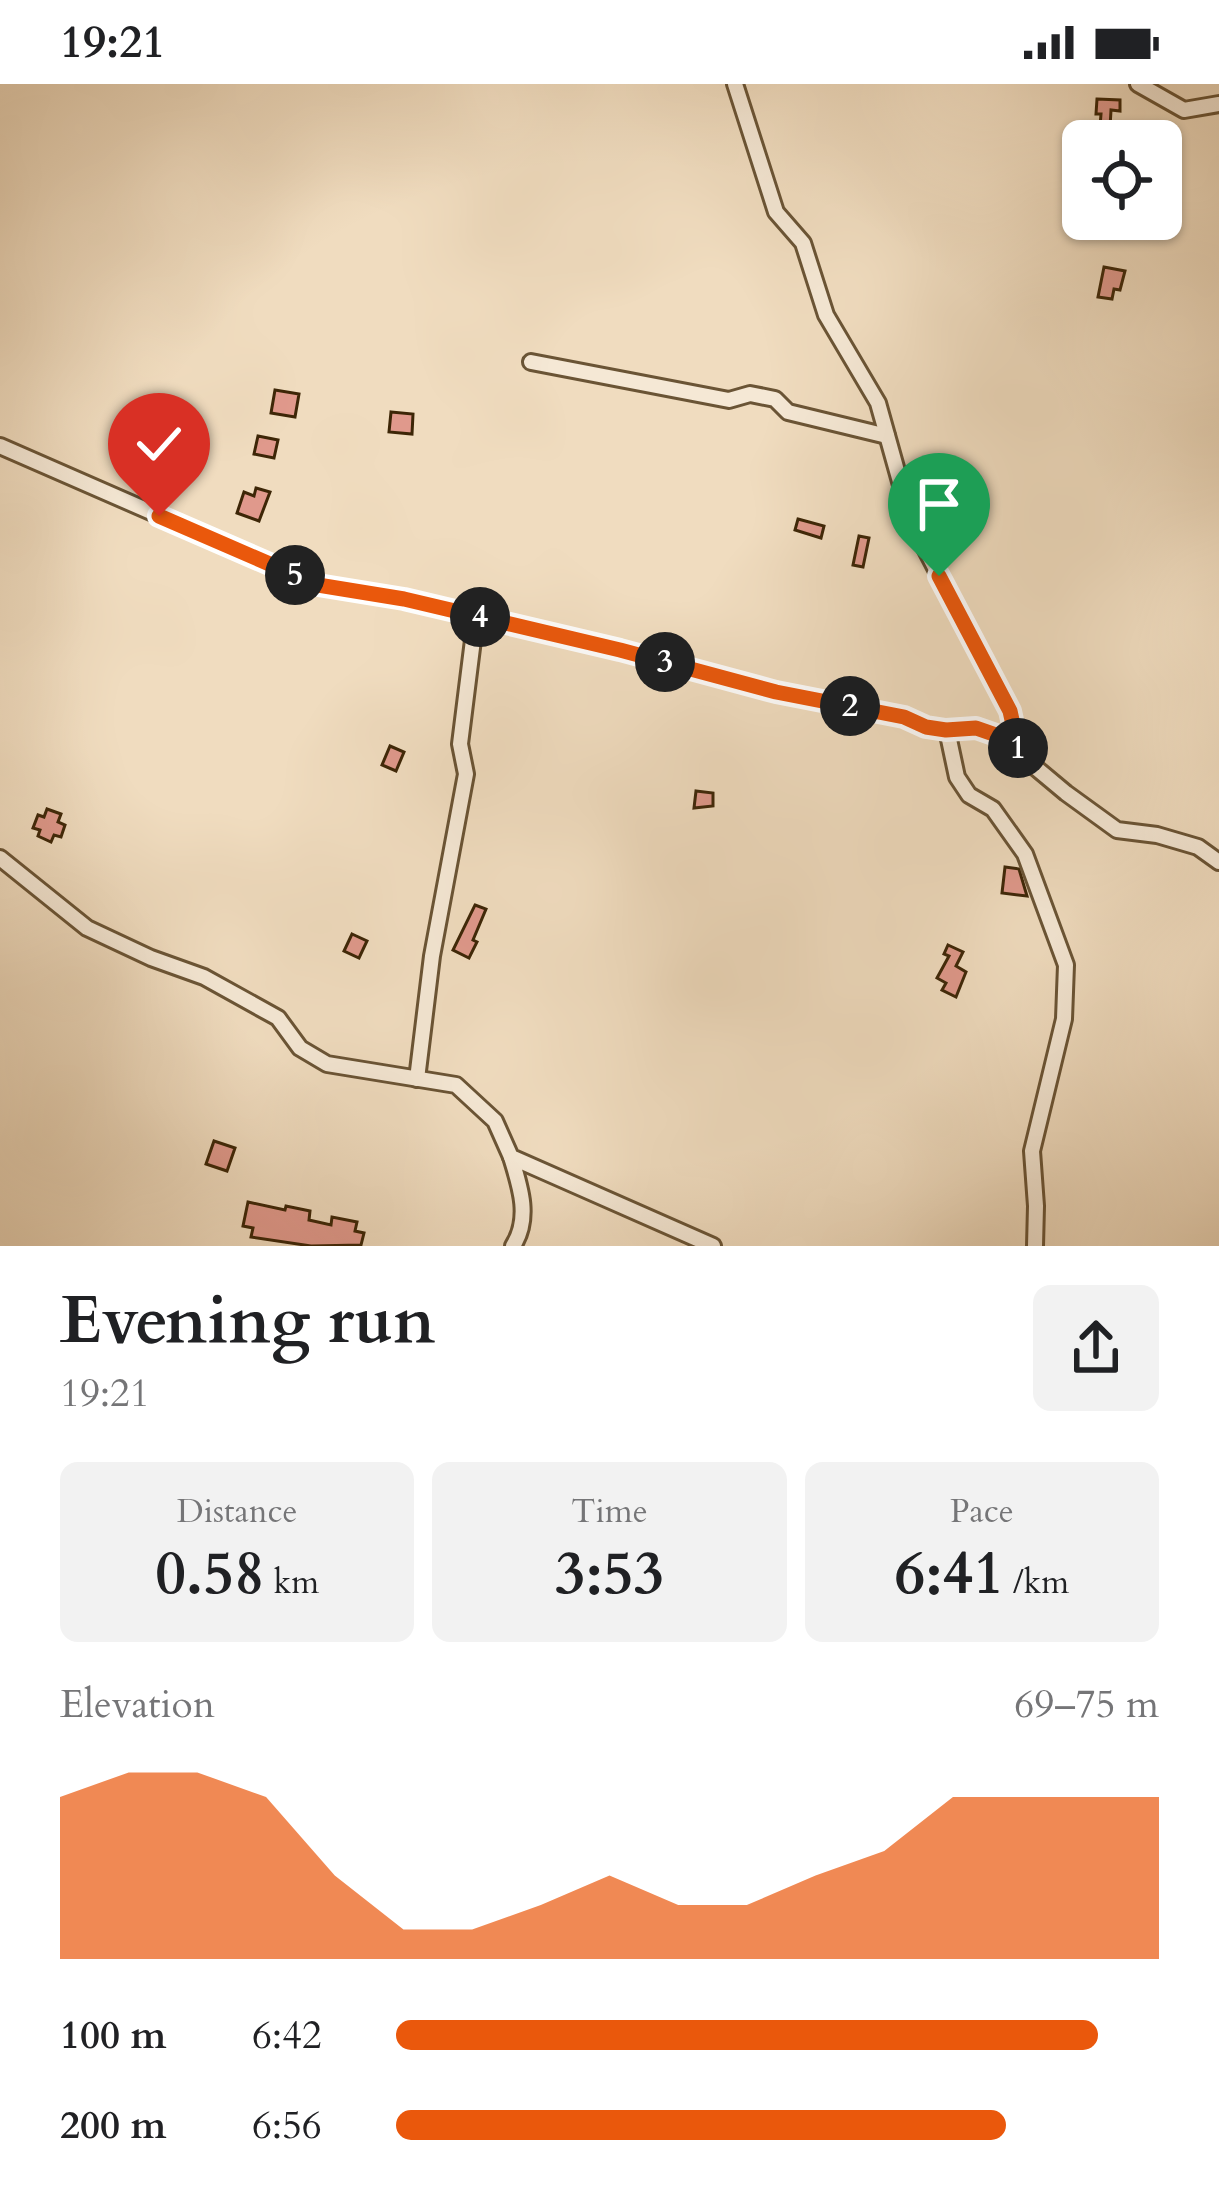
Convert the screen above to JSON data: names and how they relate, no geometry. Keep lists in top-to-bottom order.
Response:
{
  "page": {
    "status": "19:21",
    "pins": [
      "5",
      "4",
      "3",
      "2",
      "1"
    ],
    "heading": ["Evening run", "19:21"],
    "stats": [
      ["Distance", "0.58 km"],
      ["Time", "3:53"],
      ["Pace", "6:41 /km"]
    ],
    "chart": ["Elevation", "69–75 m"],
    "list": [
      {
        "name": "100 m",
        "note": "6:42"
      },
      {
        "name": "200 m",
        "note": "6:56"
      }
    ]
  }
}
